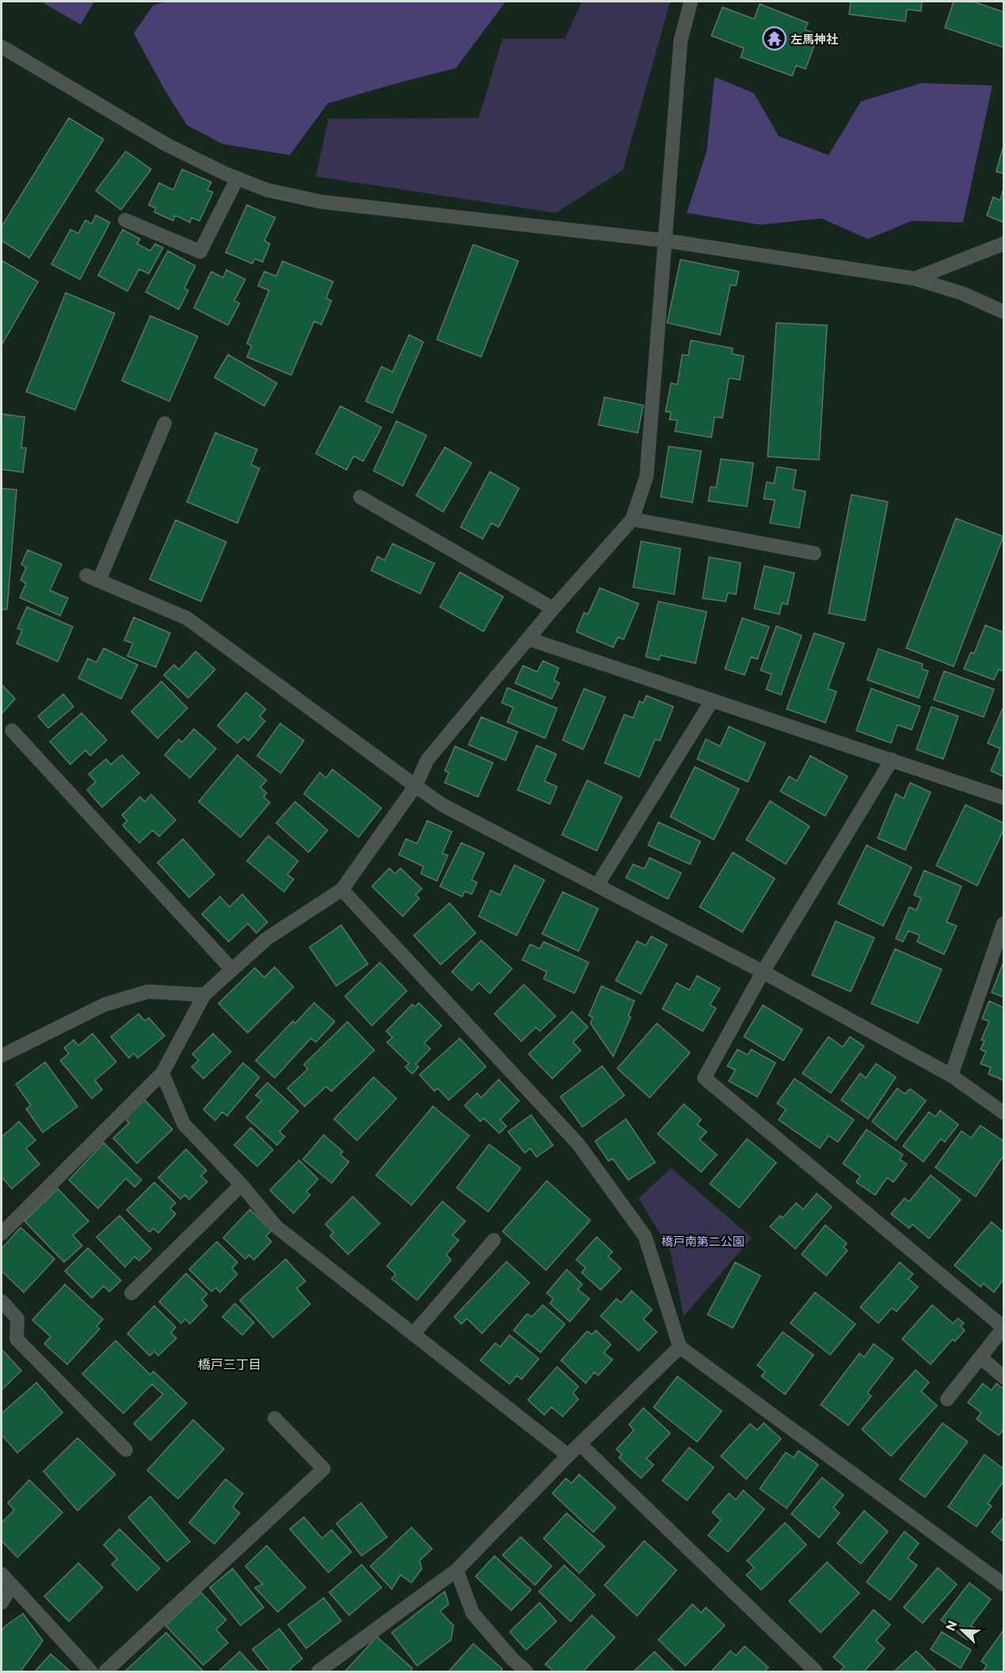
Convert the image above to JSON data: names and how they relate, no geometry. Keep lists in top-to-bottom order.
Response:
{
  "districts": ["橋戸三丁目"],
  "parks": ["橋戸南第二公園"],
  "places": {
    "temple": ["左馬神社"]
  },
  "north": "top left"
}
